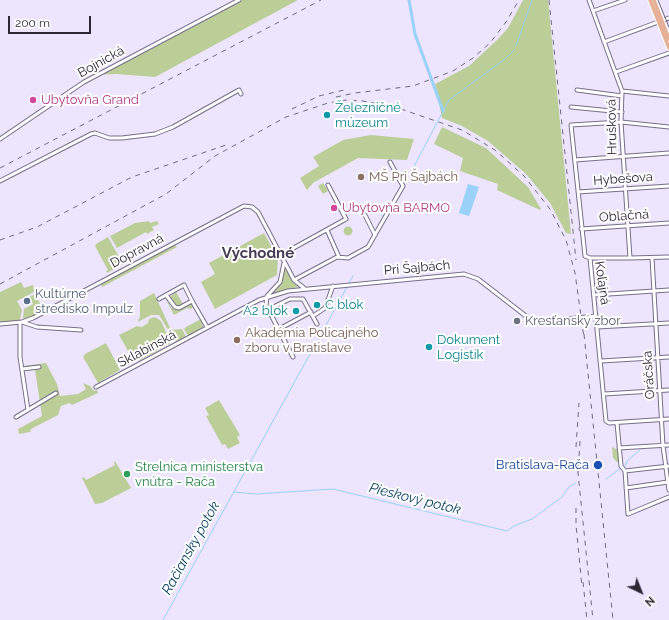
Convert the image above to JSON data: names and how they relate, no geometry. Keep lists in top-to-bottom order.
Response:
{
  "streets": {
    "street": [
      "Bojnická",
      "Hrušková",
      "Hybešova",
      "Oblačná",
      "Dopravná",
      "Pri Šajbách",
      "Koľajná",
      "Sklabinská",
      "Oráčska"
    ]
  },
  "crossings": [
    ["Hrušková", "Hybešova"],
    ["Hrušková", "Oblačná"],
    ["Hrušková", "Koľajná"],
    ["Hybešova", "Koľajná"],
    ["Oblačná", "Koľajná"],
    ["Pri Šajbách", "Koľajná"],
    ["Pri Šajbách", "Sklabinská"]
  ],
  "districts": ["Východné"],
  "water": ["Pieskový potok", "Račiansky potok"],
  "places": [
    "Ubytovňa Grand",
    "Železničné múzeum",
    "MŠ Pri Šajbách",
    "Ubytovňa BARMO",
    "Kultúrne stredisko Impulz",
    "C blok",
    "A2 blok",
    "Kresťanský zbor",
    "Akadémia Policajného zboru v Bratislave",
    "Dokument Logistik",
    "Bratislava-Rača",
    "Strelnica ministerstva vnútra - Rača"
  ],
  "scale_bar": "200 m",
  "north": "bottom right"
}
